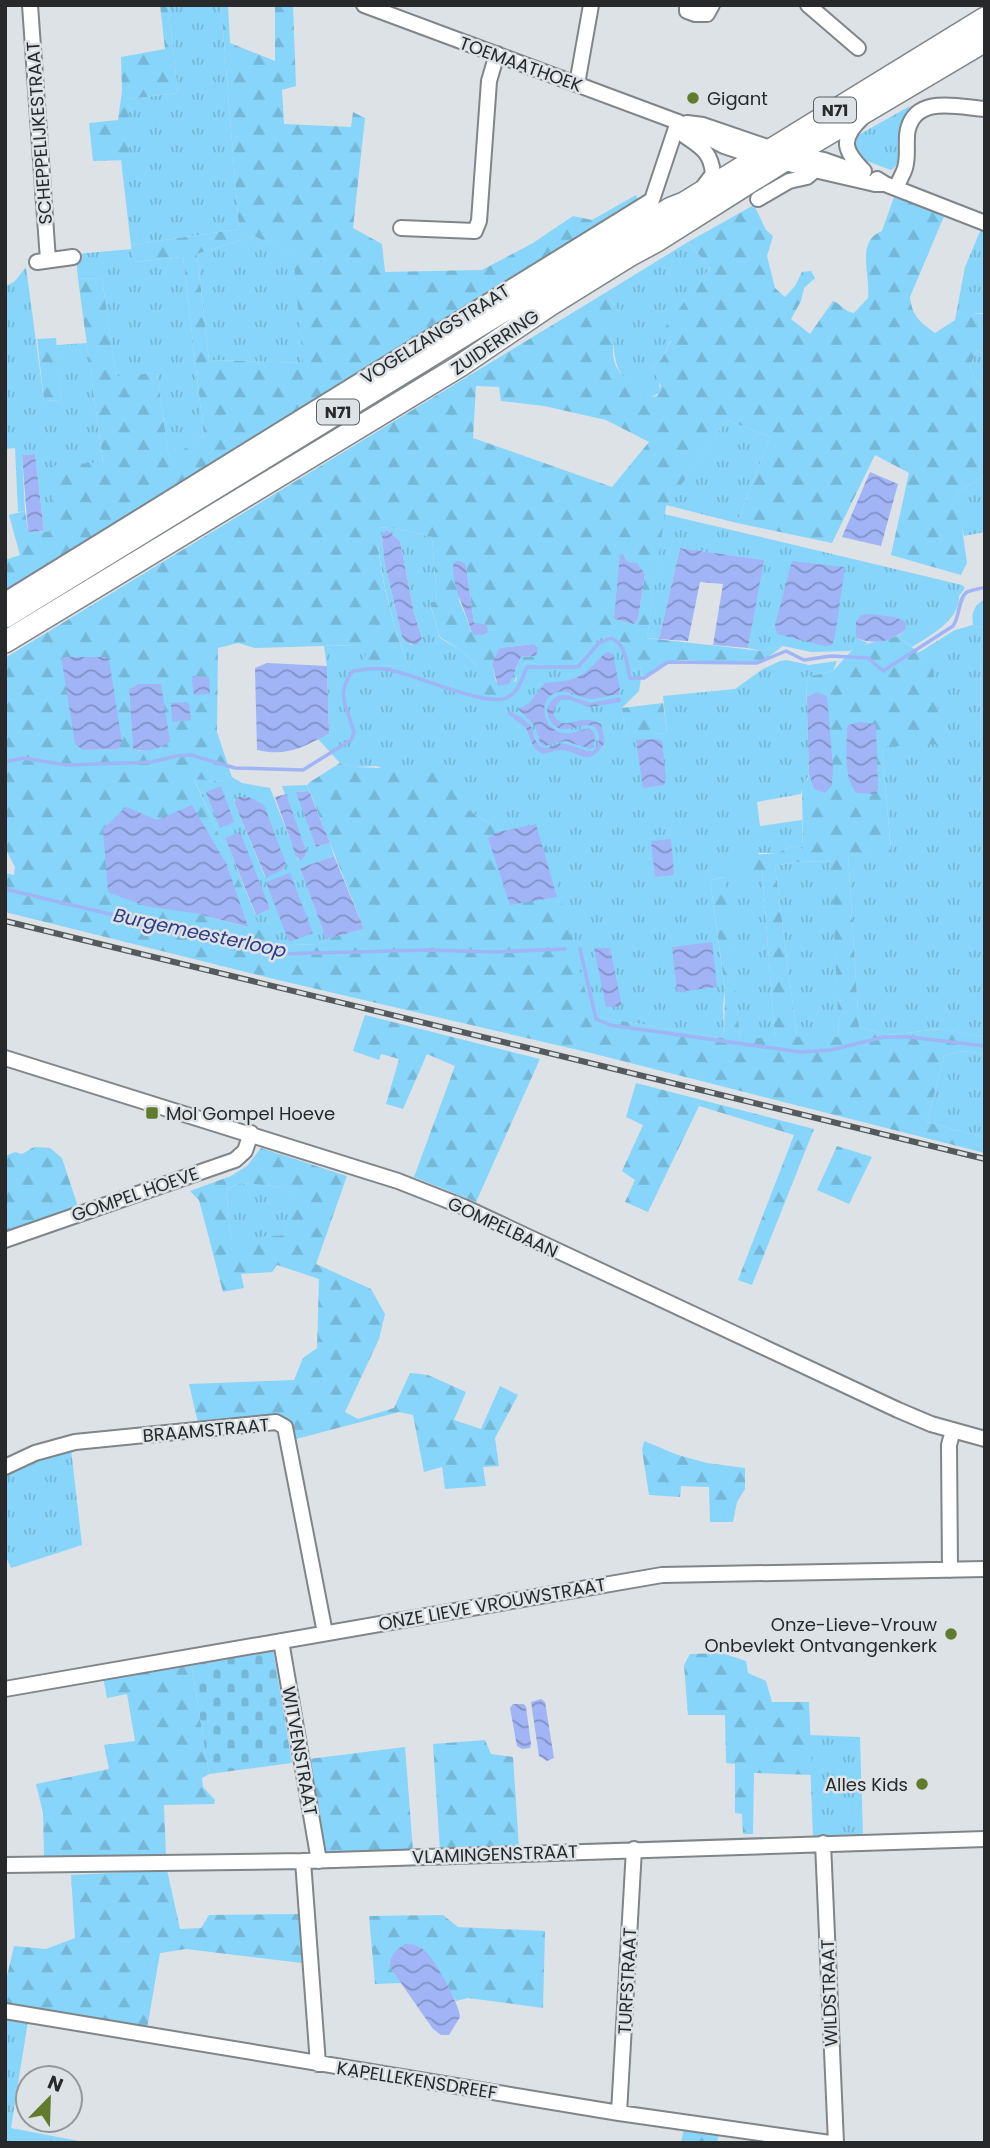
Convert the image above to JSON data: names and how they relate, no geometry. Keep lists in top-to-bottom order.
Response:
{
  "streets": {
    "highway": ["N71", "ZUIDERRING"],
    "street": [
      "TOEMAATHOEK",
      "SCHEPPELIJKESTRAAT",
      "VOGELZANGSTRAAT",
      "GOMPEL HOEVE",
      "GOMPELBAAN",
      "BRAAMSTRAAT",
      "ONZE LIEVE VROUWSTRAAT",
      "WITVENSTRAAT",
      "VLAMINGENSTRAAT",
      "TURFSTRAAT",
      "WILDSTRAAT",
      "KAPELLEKENSDREEF"
    ]
  },
  "crossings": [
    ["TOEMAATHOEK", "VOGELZANGSTRAAT"],
    ["TOEMAATHOEK", "ZUIDERRING"],
    ["GOMPEL HOEVE", "GOMPELBAAN"],
    ["BRAAMSTRAAT", "ONZE LIEVE VROUWSTRAAT"],
    ["ONZE LIEVE VROUWSTRAAT", "WITVENSTRAAT"],
    ["WITVENSTRAAT", "VLAMINGENSTRAAT"],
    ["VLAMINGENSTRAAT", "TURFSTRAAT"],
    ["VLAMINGENSTRAAT", "WILDSTRAAT"],
    ["TURFSTRAAT", "KAPELLEKENSDREEF"]
  ],
  "water": ["Burgemeesterloop"],
  "places": {
    "other": ["Gigant", "Onze-Lieve-Vrouw Onbevlekt Ontvangenkerk", "Alles Kids"],
    "transit": ["Mol Gompel Hoeve"]
  },
  "north": "top right"
}
